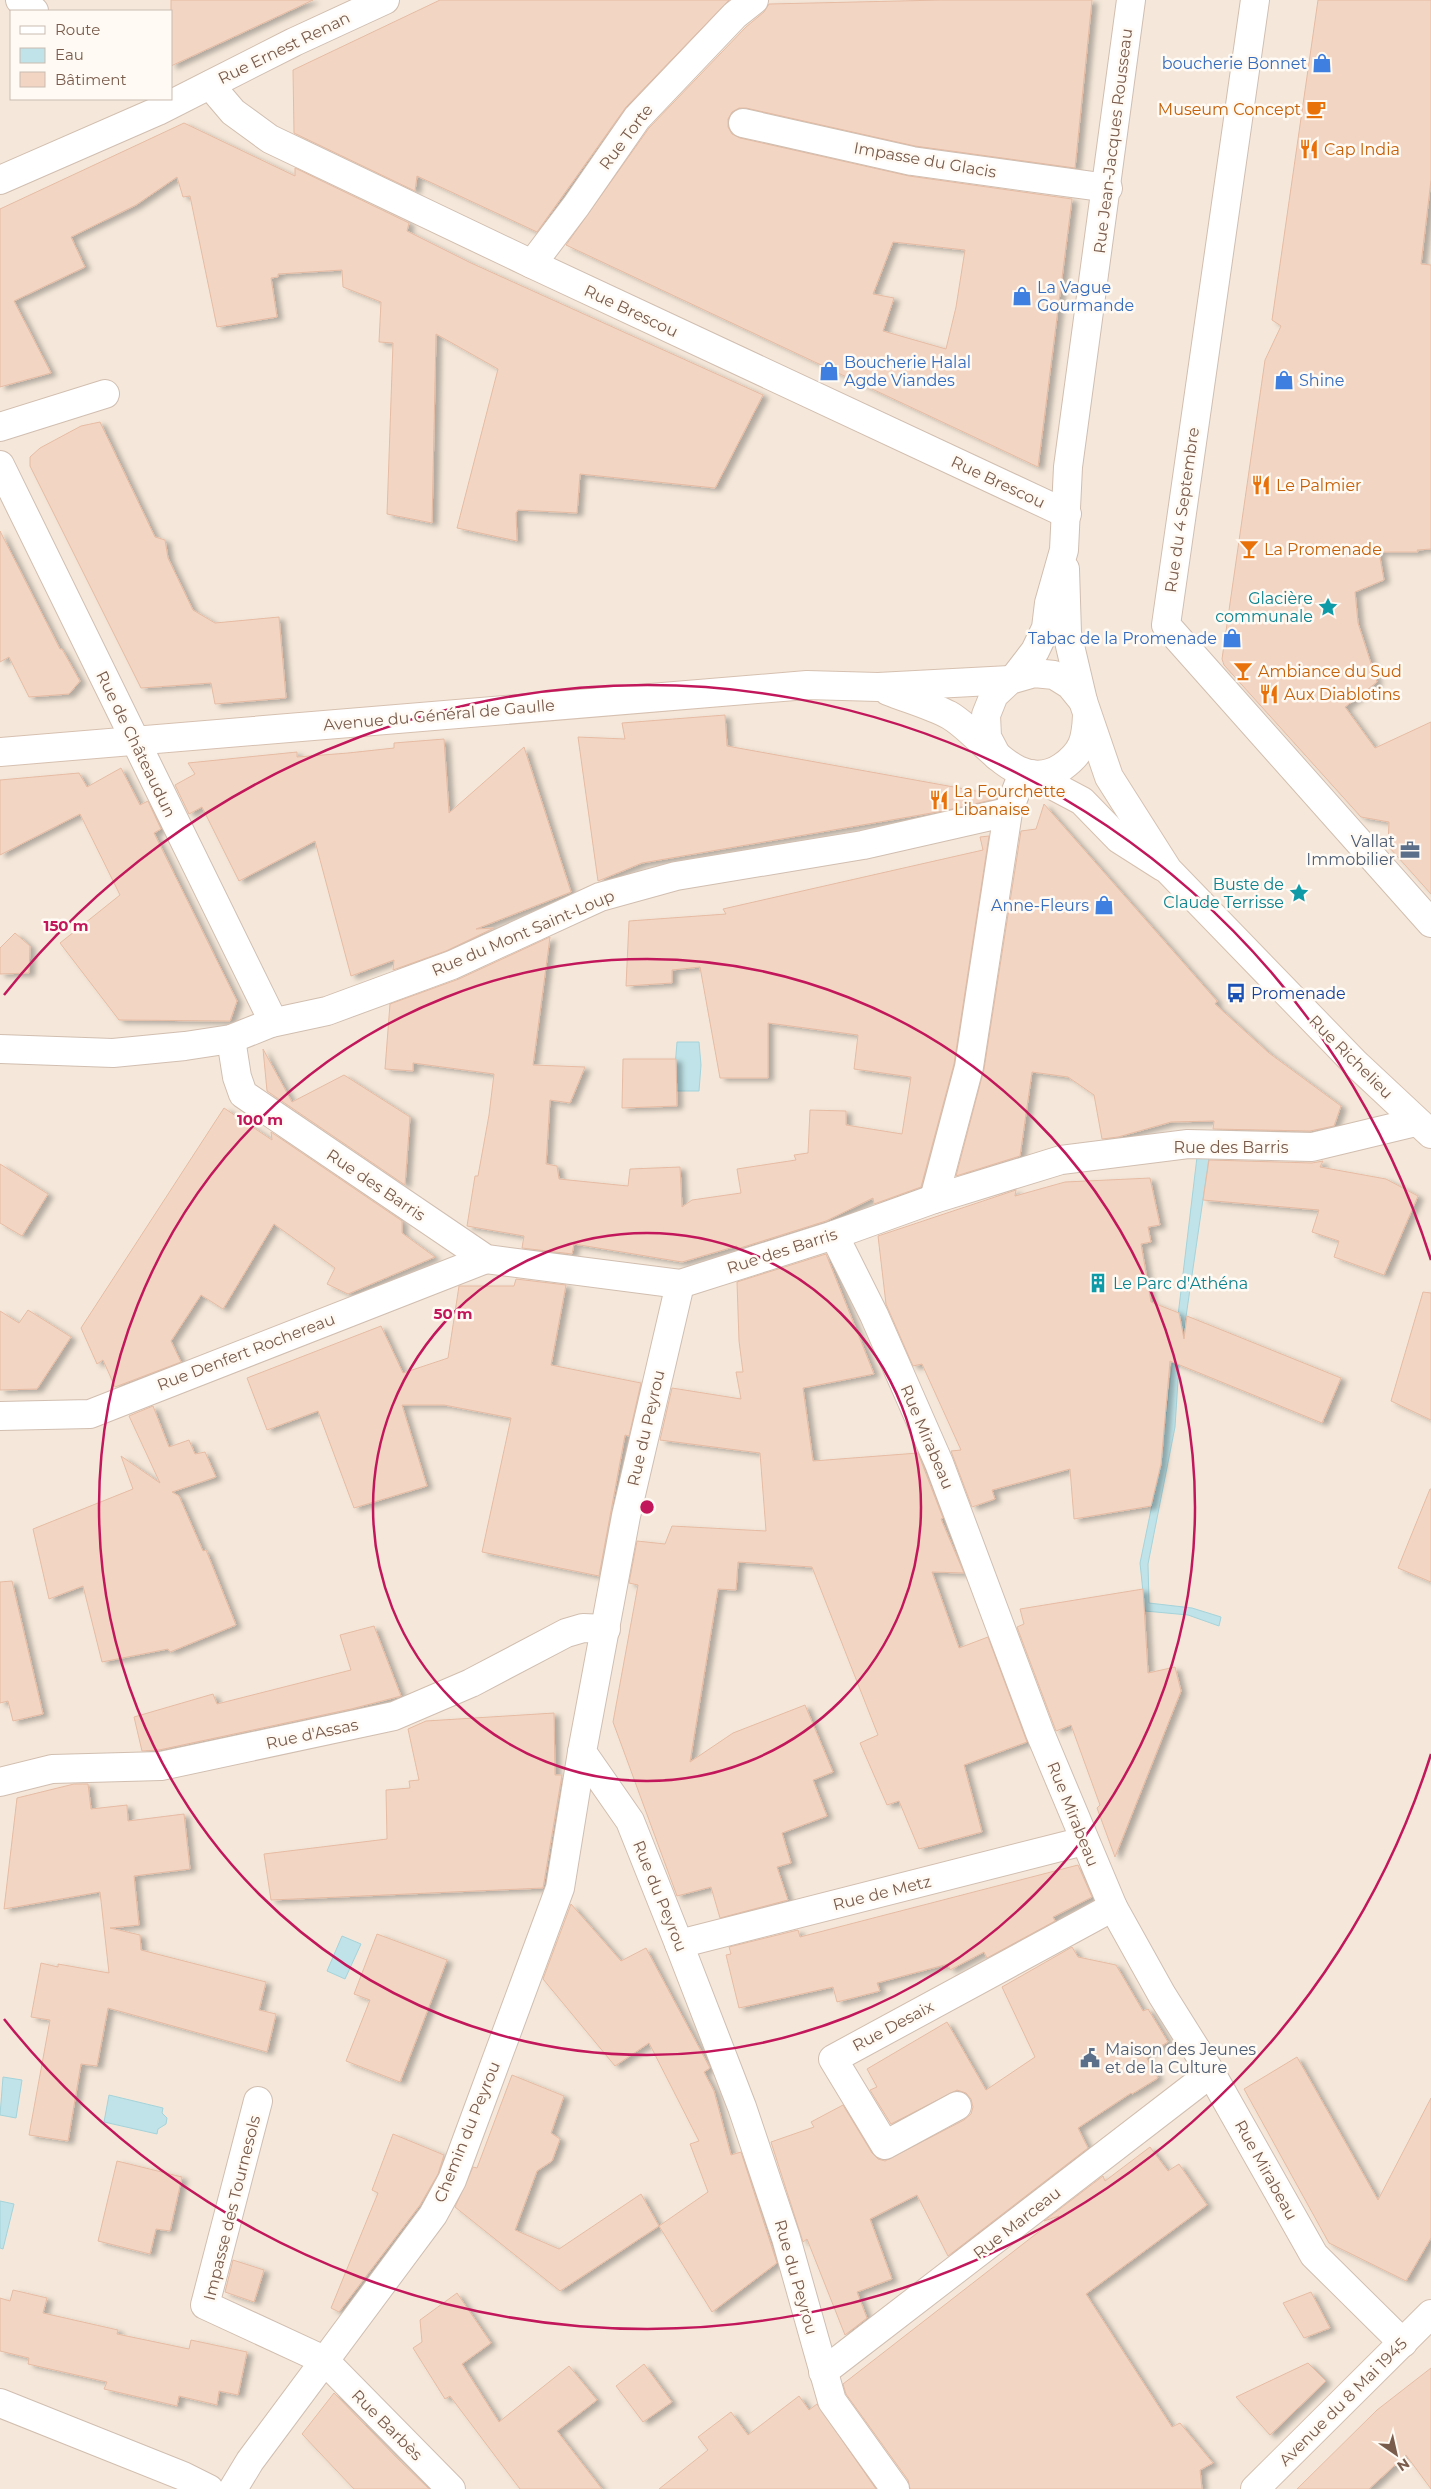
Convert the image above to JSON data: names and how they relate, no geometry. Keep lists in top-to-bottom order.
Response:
{
  "streets": {
    "street": [
      "Rue Ernest Renan",
      "Rue Torte",
      "Rue Jean-Jacques Rousseau",
      "Impasse du Glacis",
      "Rue Brescou",
      "Rue du 4 Septembre",
      "Avenue du Général de Gaulle",
      "Rue de Châteaudun",
      "Rue du Mont Saint-Loup",
      "Rue Richelieu",
      "Rue des Barris",
      "Rue Denfert Rochereau",
      "Rue du Peyrou",
      "Rue Mirabeau",
      "Rue d'Assas",
      "Rue de Metz",
      "Rue Desaix",
      "Chemin du Peyrou",
      "Impasse des Tournesols",
      "Rue Marceau",
      "Avenue du 8 Mai 1945",
      "Rue Barbès"
    ]
  },
  "crossings": [
    ["Rue Ernest Renan", "Rue Brescou"],
    ["Rue Torte", "Rue Brescou"],
    ["Rue Jean-Jacques Rousseau", "Impasse du Glacis"],
    ["Rue Jean-Jacques Rousseau", "Rue Brescou"],
    ["Rue Jean-Jacques Rousseau", "Avenue du Général de Gaulle"],
    ["Rue Jean-Jacques Rousseau", "Rue Richelieu"],
    ["Avenue du Général de Gaulle", "Rue de Châteaudun"],
    ["Avenue du Général de Gaulle", "Rue Richelieu"],
    ["Rue de Châteaudun", "Rue du Mont Saint-Loup"],
    ["Rue du Mont Saint-Loup", "Rue des Barris"],
    ["Rue Richelieu", "Rue des Barris"],
    ["Rue des Barris", "Rue Denfert Rochereau"],
    ["Rue des Barris", "Rue du Peyrou"],
    ["Rue des Barris", "Rue Mirabeau"],
    ["Rue du Peyrou", "Rue d'Assas"],
    ["Rue du Peyrou", "Rue de Metz"],
    ["Rue du Peyrou", "Chemin du Peyrou"],
    ["Rue du Peyrou", "Rue Marceau"],
    ["Rue Mirabeau", "Rue de Metz"],
    ["Rue Mirabeau", "Rue Desaix"],
    ["Rue Mirabeau", "Rue Marceau"],
    ["Rue Mirabeau", "Avenue du 8 Mai 1945"],
    ["Chemin du Peyrou", "Impasse des Tournesols"],
    ["Chemin du Peyrou", "Rue Barbès"],
    ["Impasse des Tournesols", "Rue Barbès"]
  ],
  "places": {
    "shop": [
      "boucherie Bonnet",
      "La Vague Gourmande",
      "Boucherie Halal Agde Viandes",
      "Shine",
      "Tabac de la Promenade",
      "Anne-Fleurs"
    ],
    "cafe": ["Museum Concept"],
    "restaurant": [
      "Cap India",
      "Le Palmier",
      "Aux Diablotins",
      "La Fourchette Libanaise"
    ],
    "bar": ["La Promenade", "Ambiance du Sud"],
    "place": ["Glacière communale", "Buste de Claude Terrisse"],
    "office": ["Vallat Immobilier"],
    "bus stop": ["Promenade"],
    "building": ["Le Parc d'Athéna"],
    "public building": ["Maison des Jeunes et de la Culture"]
  },
  "legend": ["Route", "Eau", "Bâtiment"],
  "north": "bottom right",
  "rings": ["150 m", "100 m", "50 m"]
}
